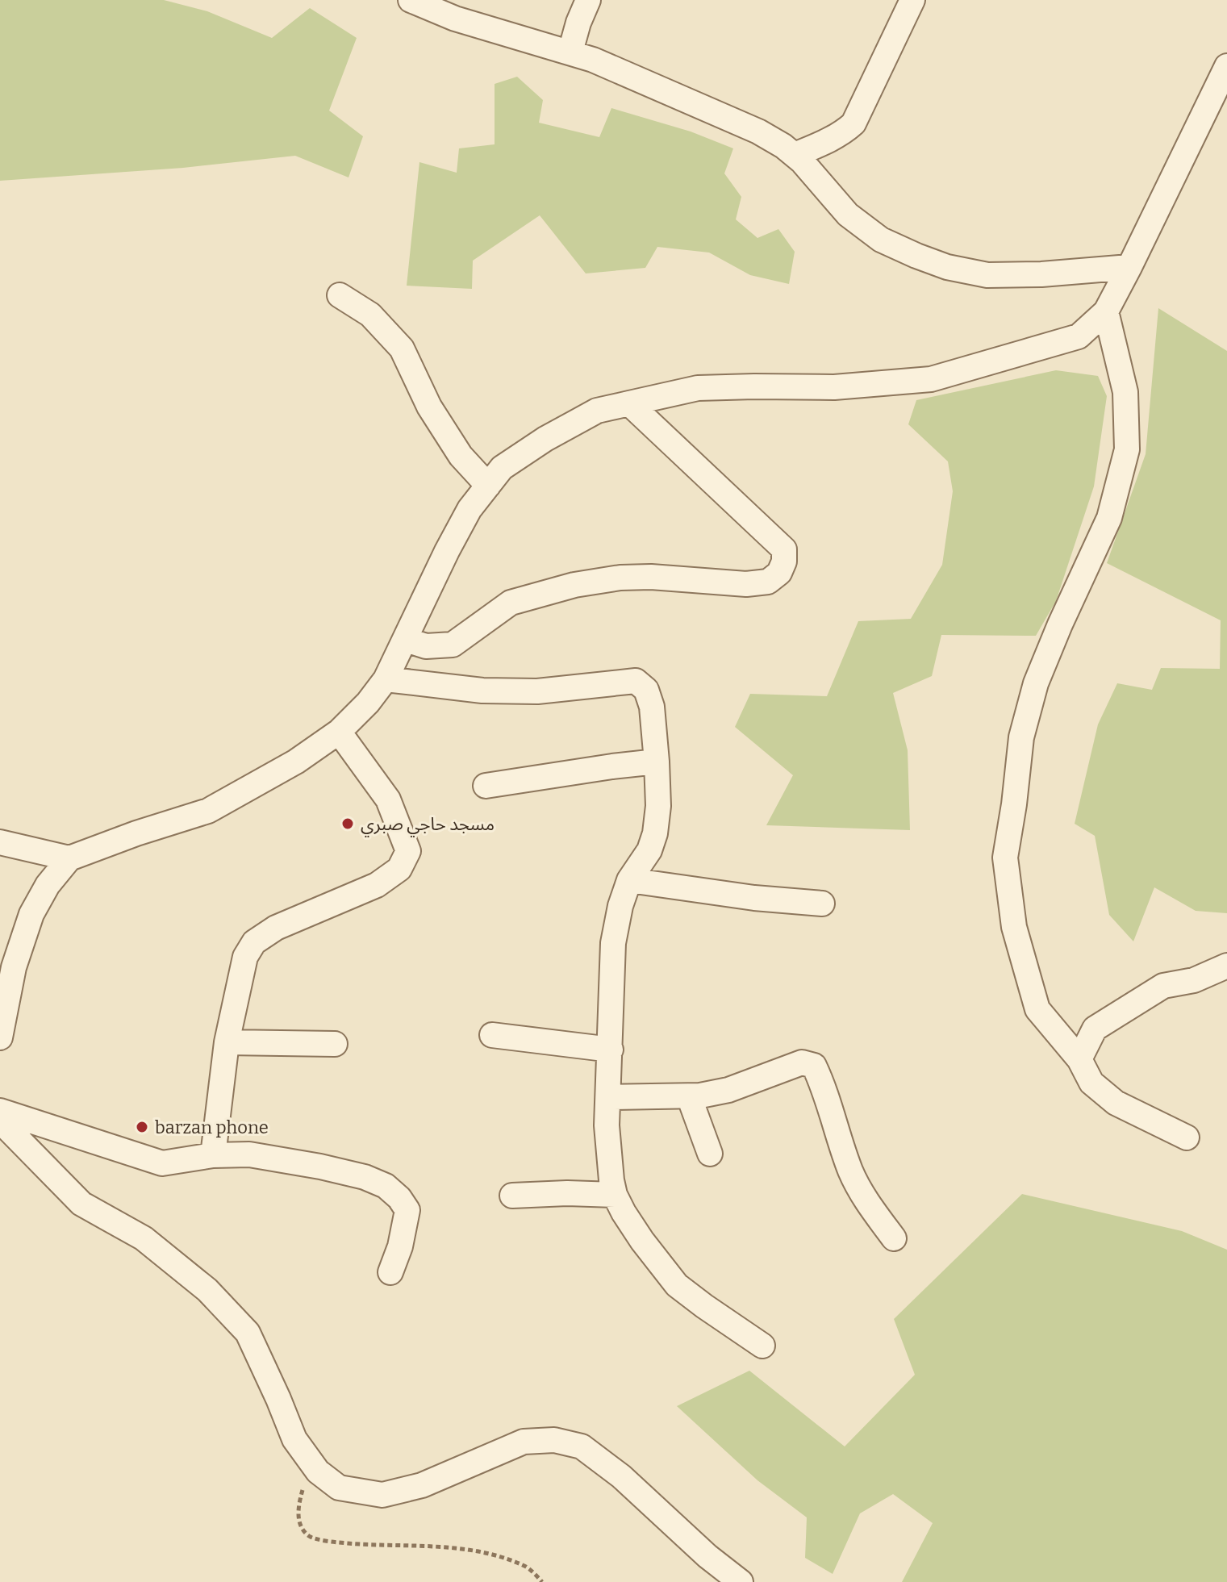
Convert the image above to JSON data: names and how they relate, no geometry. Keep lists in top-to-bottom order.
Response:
{
  "places": ["مسجد حاجي صبري", "barzan phone"]
}
